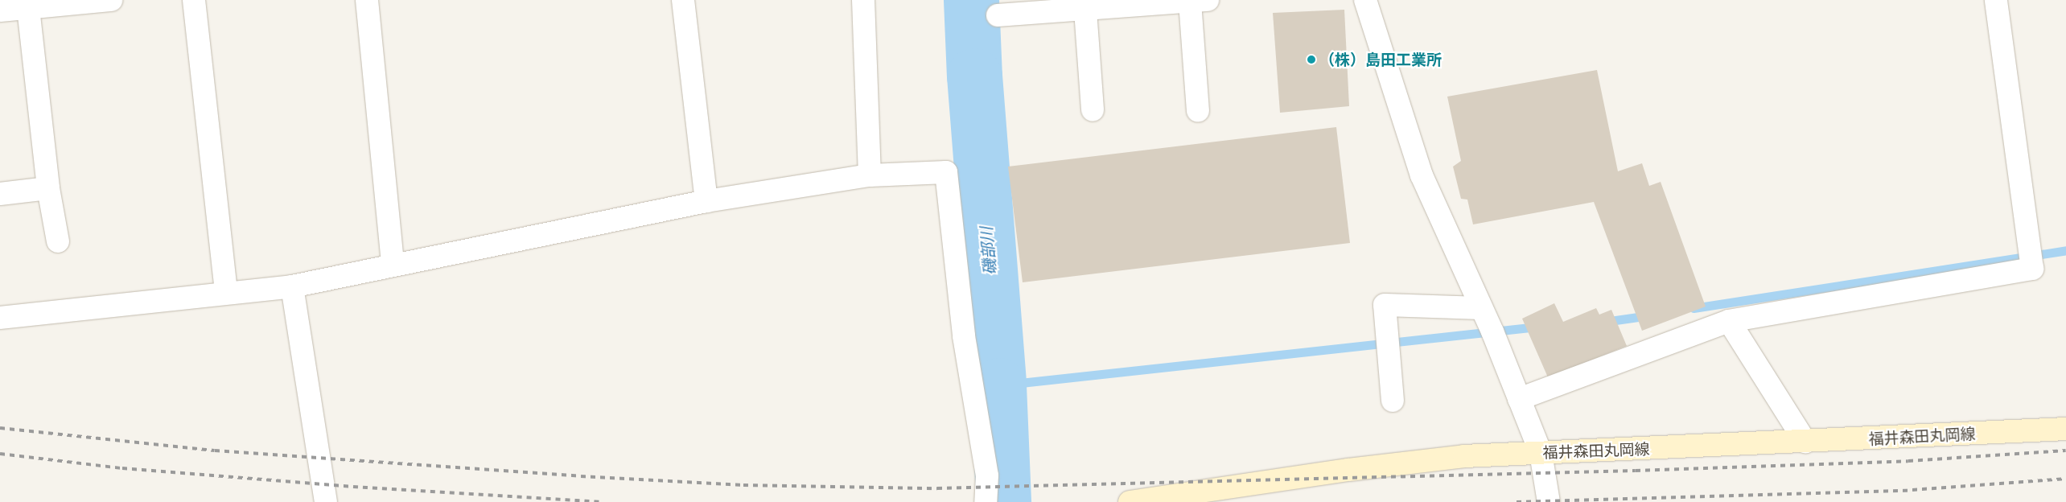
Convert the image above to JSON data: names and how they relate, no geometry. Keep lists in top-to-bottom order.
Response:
{
  "streets": {
    "main road": ["福井森田丸岡線"]
  },
  "water": ["磯部川"],
  "places": ["（株）島田工業所"]
}
